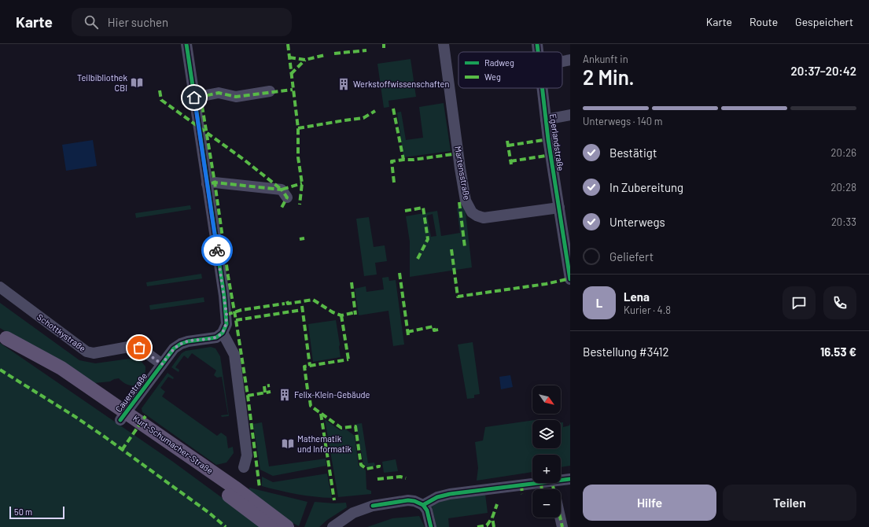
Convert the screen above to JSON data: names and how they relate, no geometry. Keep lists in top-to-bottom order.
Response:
{
  "streets": {
    "main road": ["Kurt-Schumacher-Straße"],
    "street": [
      "Egerlandstraße",
      "Martensstraße",
      "Schottkystraße",
      "Cauerstraße"
    ]
  },
  "crossings": [
    ["Egerlandstraße", "Martensstraße"],
    ["Schottkystraße", "Cauerstraße"],
    ["Cauerstraße", "Kurt-Schumacher-Straße"]
  ],
  "places": {
    "library": ["Teilbibliothek CBI", "Mathematik und Informatik"],
    "building": ["Werkstoffwissenschaften", "Felix-Klein-Gebäude"]
  },
  "legend": ["Radweg", "Weg"],
  "scale_bar": "50 m",
  "north": "bottom right",
  "page": {
    "header": "Karte",
    "search": "Hier suchen",
    "nav": ["Karte", "Route", "Gespeichert"],
    "heading": ["2 Min.", "Ankunft in", "20:37–20:42"],
    "panel": [
      "Lena",
      "Kurier · 4.8",
      "Bestellung #3412",
      "16.53 €"
    ],
    "bar": "Unterwegs · 140 m",
    "list": [
      ["Bestätigt", "20:26"],
      ["In Zubereitung", "20:28"],
      ["Unterwegs", "20:33"],
      "Geliefert"
    ],
    "round": "L",
    "map_buttons": ["+", "−"],
    "buttons": ["Hilfe", "Teilen"],
    "scale": "50 m"
  }
}
